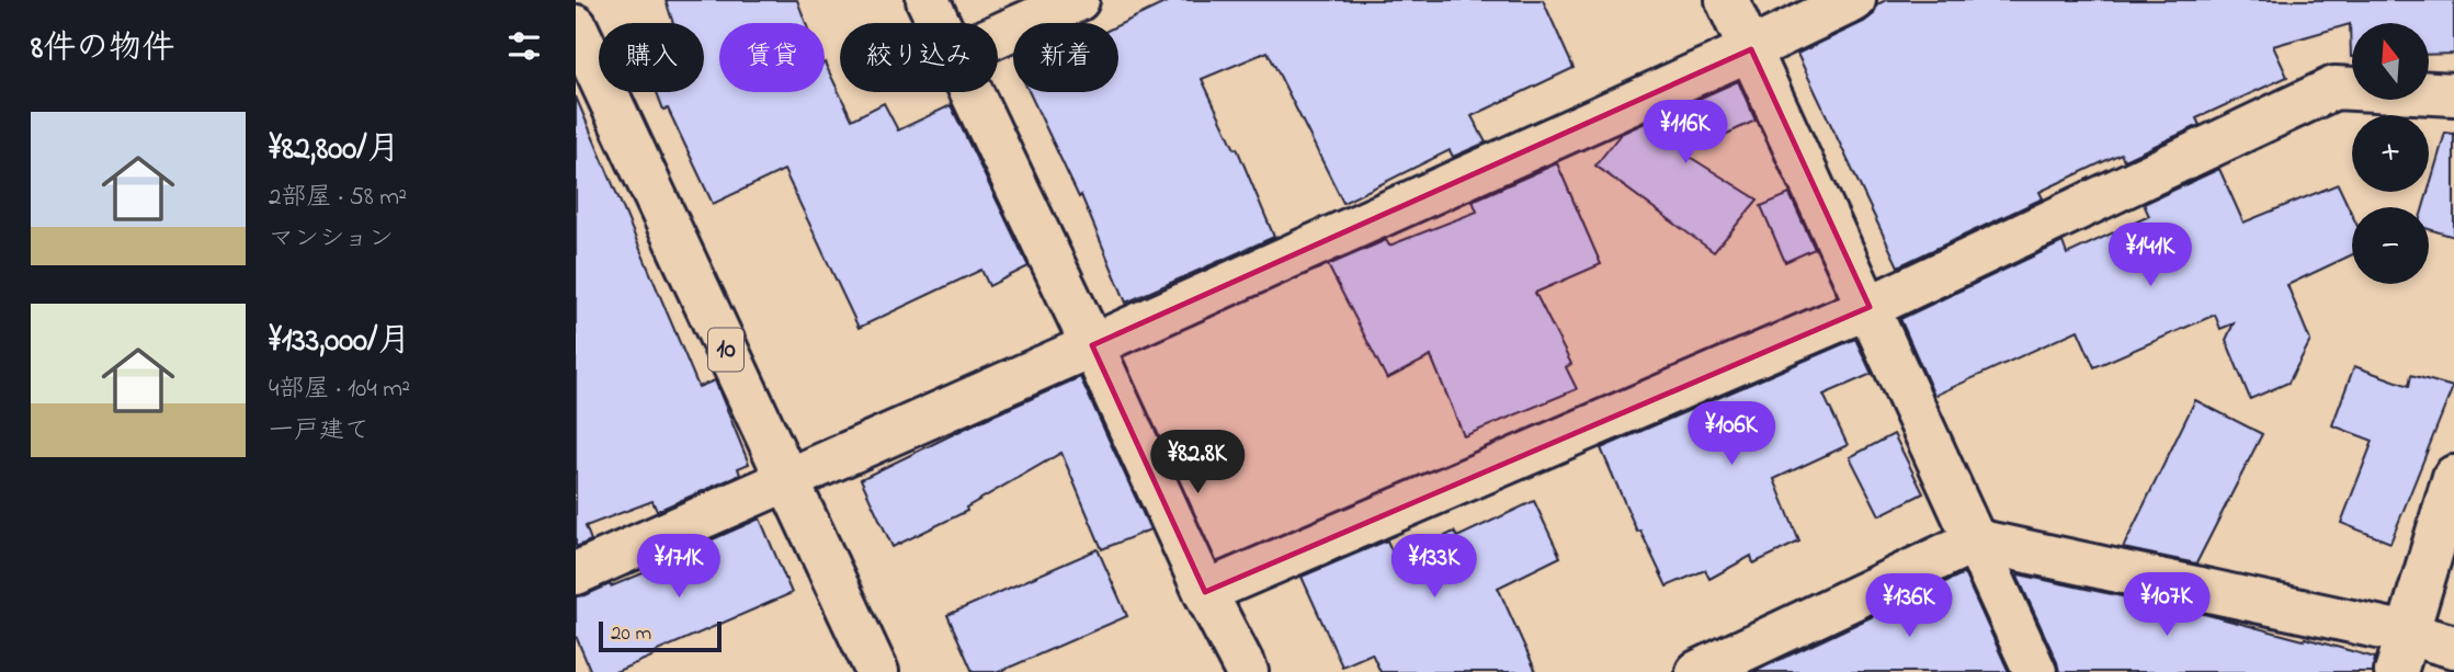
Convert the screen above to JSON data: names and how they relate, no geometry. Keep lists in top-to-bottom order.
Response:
{
  "streets": {
    "main road": ["10"]
  },
  "scale_bar": "20 m",
  "north": "top",
  "page": {
    "heading": "8件の物件",
    "map_buttons": ["+", "−"],
    "chip": [
      "購入",
      "賃貸",
      "絞り込み",
      "新着"
    ],
    "list": [
      {
        "name": "¥82,800/月",
        "note": "2部屋 · 58 m² · マンション"
      },
      {
        "name": "¥133,000/月",
        "note": "4部屋 · 104 m² · 一戸建て"
      }
    ],
    "price": [
      "¥116K",
      "¥141K",
      "¥106K",
      "¥82.8K",
      "¥171K",
      "¥133K",
      "¥107K",
      "¥136K"
    ],
    "scale": "20 m"
  }
}
